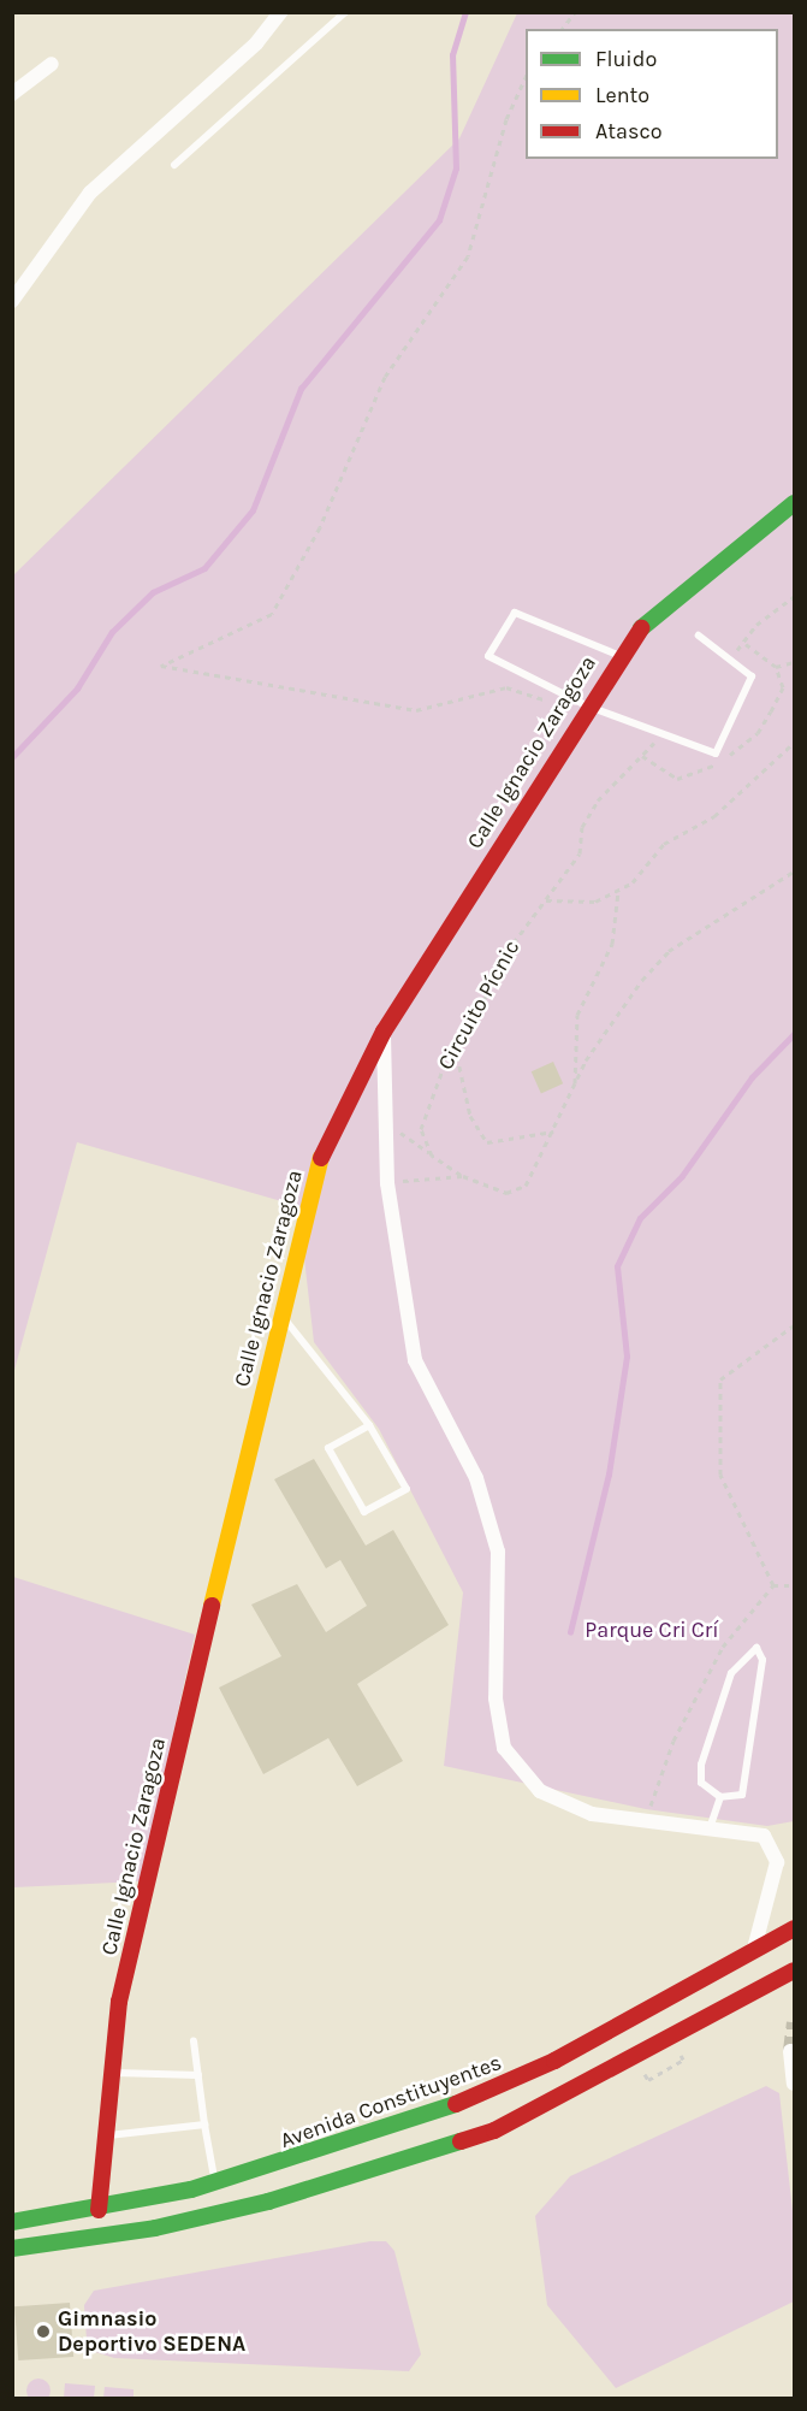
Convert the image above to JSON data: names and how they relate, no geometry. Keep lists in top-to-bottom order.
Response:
{
  "streets": {
    "main road": ["Calle Ignacio Zaragoza", "Avenida Constituyentes"],
    "path": ["Circuito Pícnic"]
  },
  "crossings": [
    ["Calle Ignacio Zaragoza", "Avenida Constituyentes"]
  ],
  "parks": ["Parque Cri Crí"],
  "places": ["Gimnasio Deportivo SEDENA"],
  "legend": ["Fluido", "Lento", "Atasco"]
}
